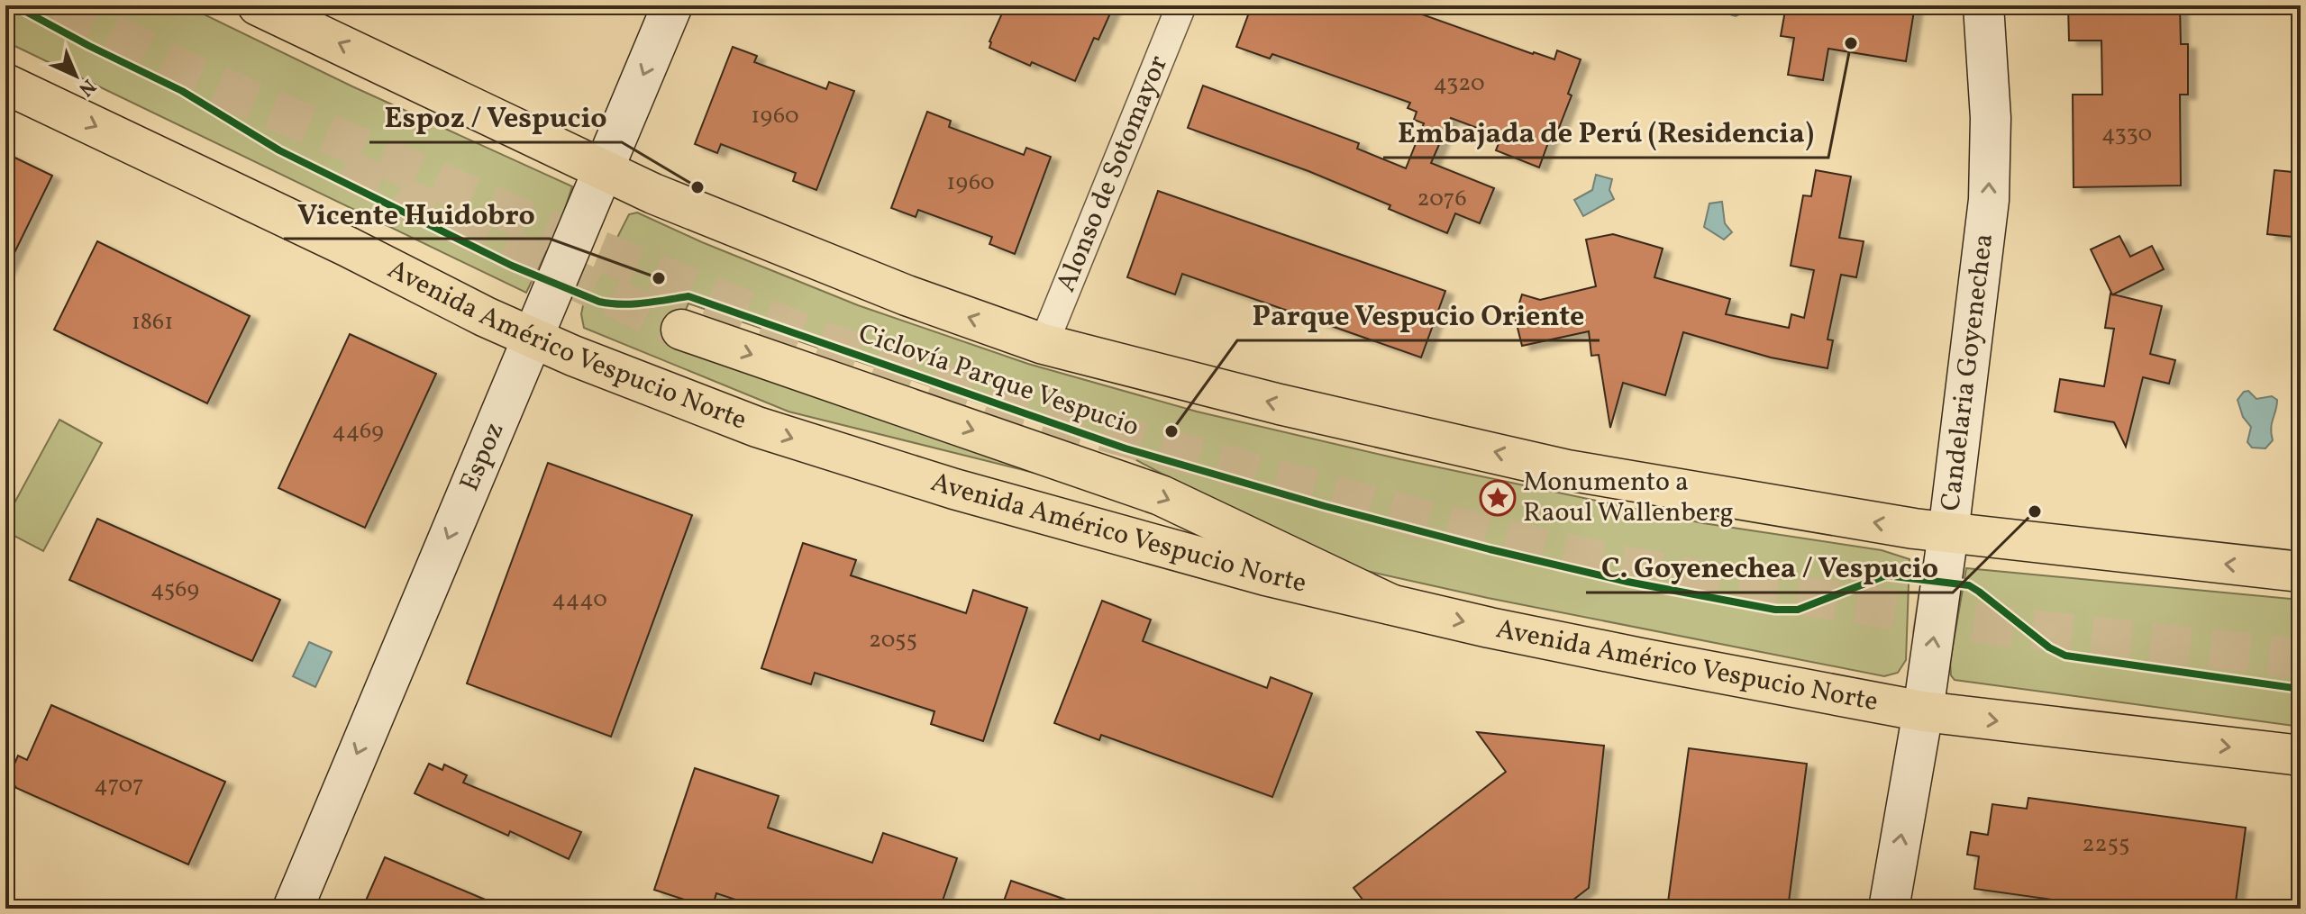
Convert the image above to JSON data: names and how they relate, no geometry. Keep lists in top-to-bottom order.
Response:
{
  "streets": {
    "main road": ["Avenida Américo Vespucio Norte"],
    "street": ["Alonso de Sotomayor", "Candelaria Goyenechea", "Espoz"],
    "cycle path": ["Ciclovía Parque Vespucio"]
  },
  "crossings": [
    ["Avenida Américo Vespucio Norte", "Candelaria Goyenechea"],
    ["Avenida Américo Vespucio Norte", "Espoz"]
  ],
  "one_way": ["Candelaria Goyenechea", "Espoz"],
  "places": {
    "other": [
      "Embajada de Perú (Residencia)",
      "Espoz / Vespucio",
      "Vicente Huidobro",
      "Parque Vespucio Oriente",
      "C. Goyenechea / Vespucio"
    ],
    "place": ["Monumento a Raoul Wallenberg"]
  },
  "house_numbers": [
    "4320",
    "1960",
    "4330",
    "1960",
    "2076",
    "1861",
    "4469",
    "4569",
    "4440",
    "2055",
    "4707",
    "2255"
  ],
  "north": "bottom right"
}
